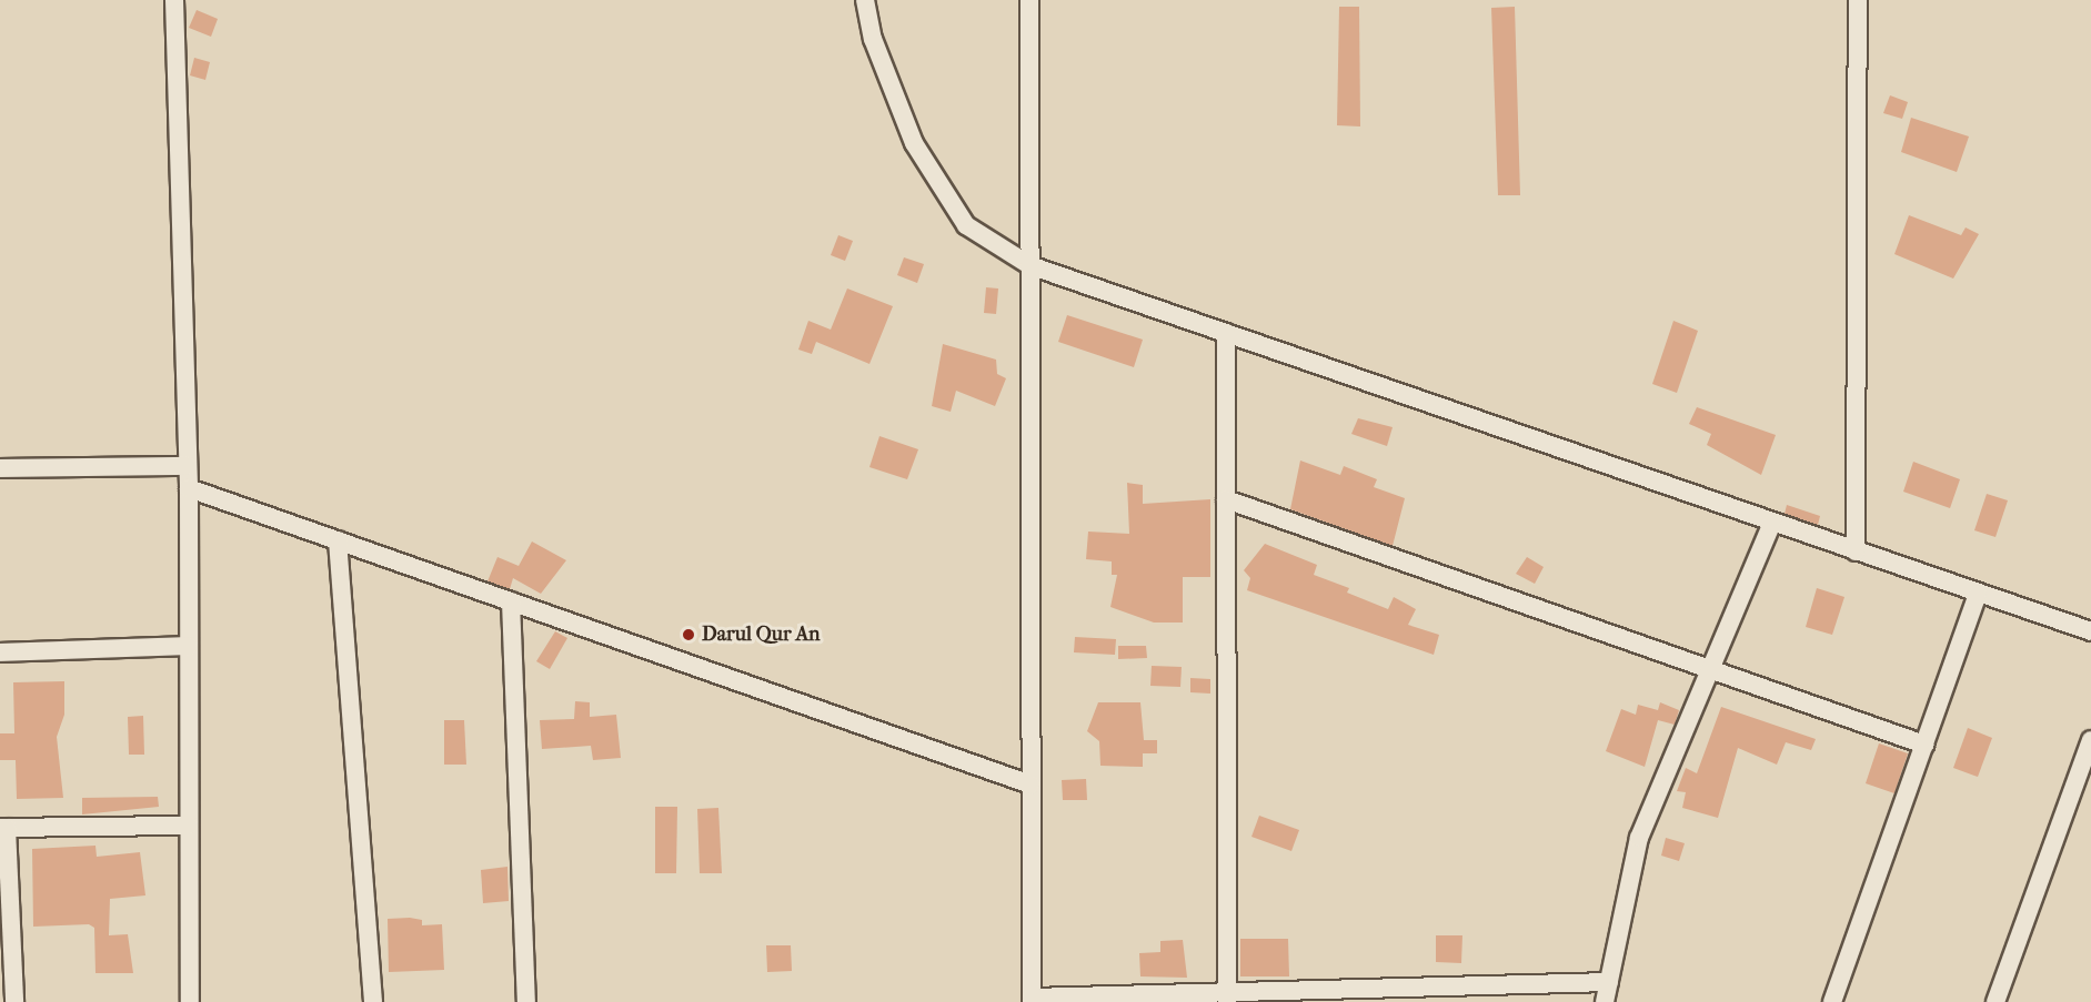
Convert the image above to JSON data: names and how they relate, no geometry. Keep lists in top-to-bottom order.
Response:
{
  "places": ["Darul Qur An"]
}
